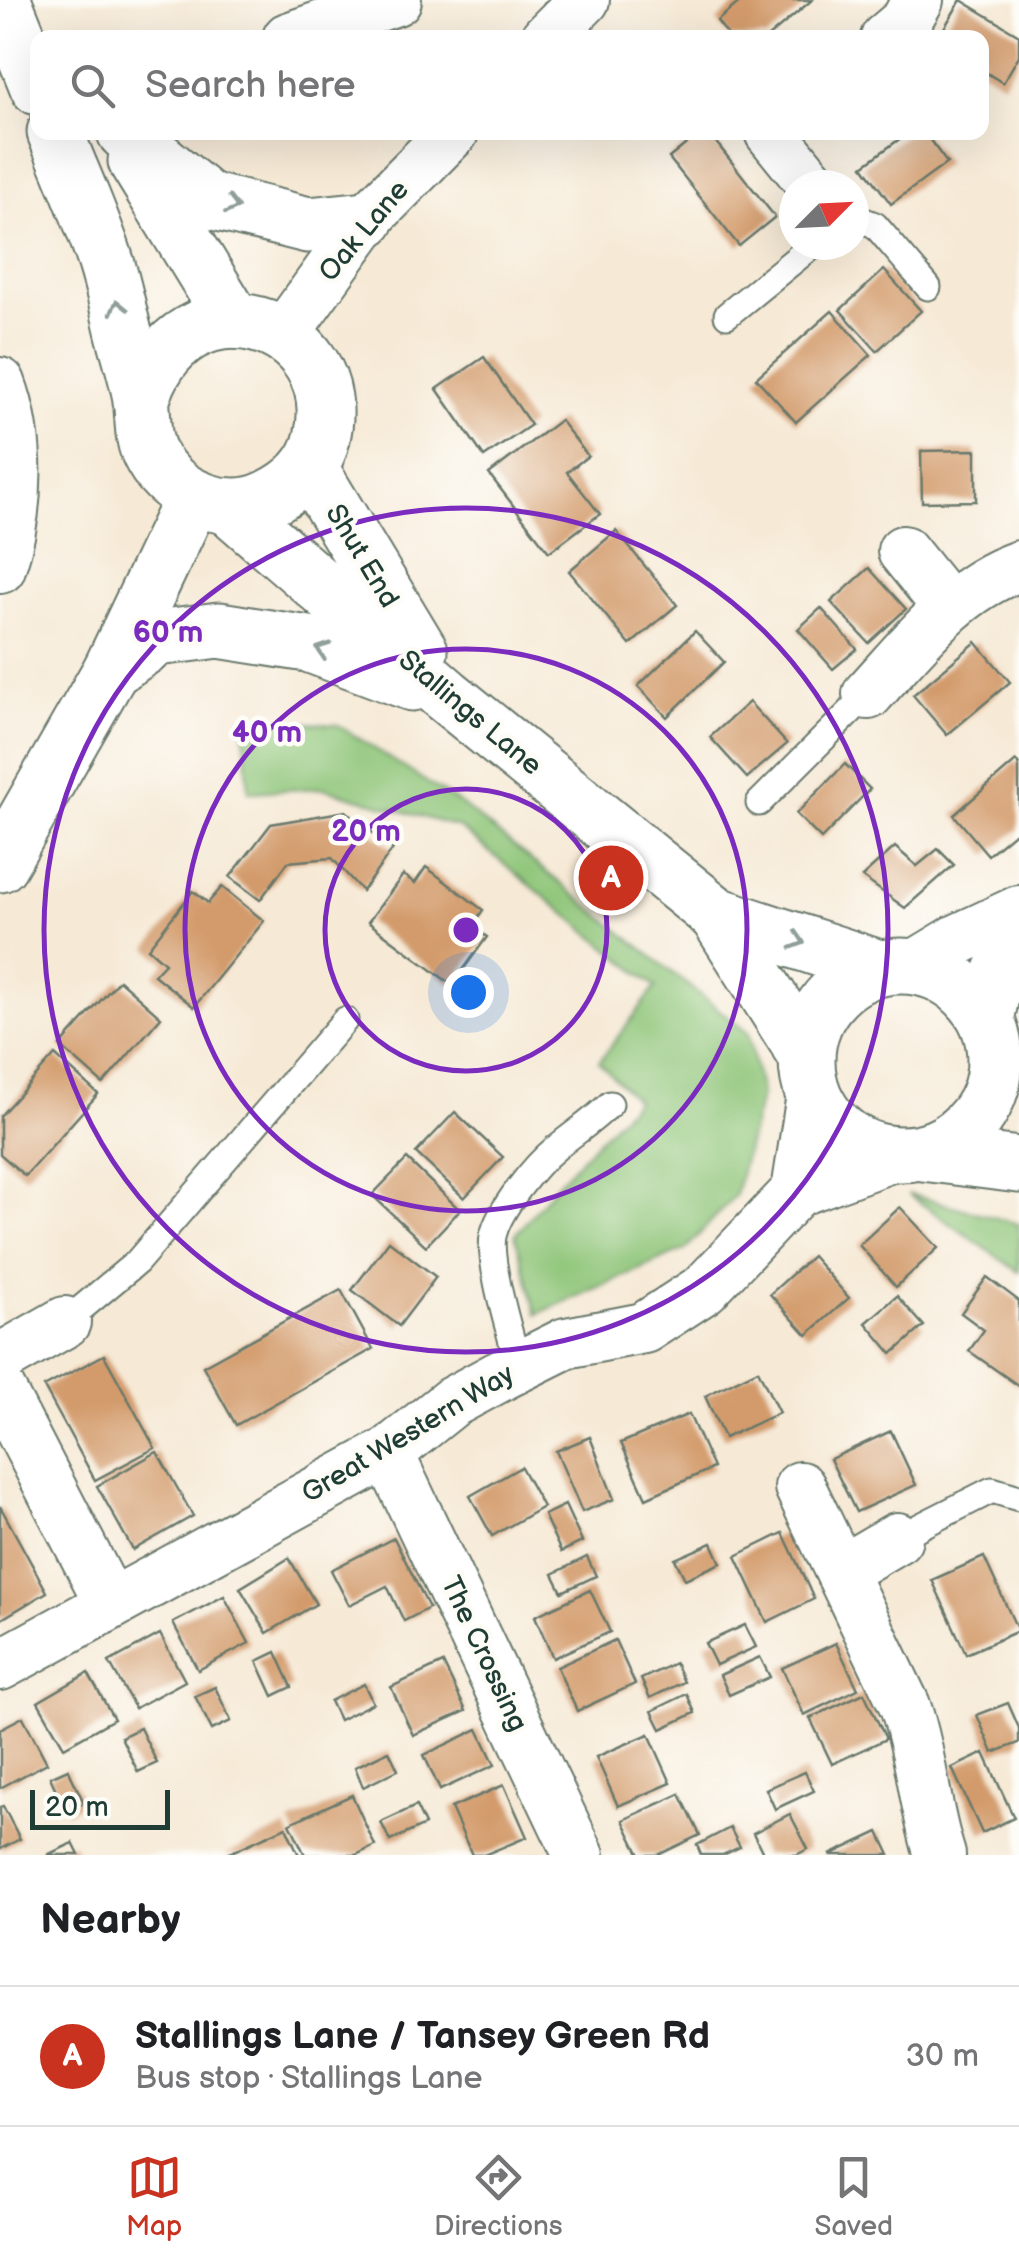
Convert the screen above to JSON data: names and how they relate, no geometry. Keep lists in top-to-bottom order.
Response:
{
  "streets": {
    "main road": ["Shut End", "Stallings Lane"],
    "street": ["Oak Lane", "Great Western Way", "The Crossing"]
  },
  "crossings": [
    ["Oak Lane", "Shut End"],
    ["Oak Lane", "Stallings Lane"],
    ["Shut End", "Stallings Lane"],
    ["Great Western Way", "The Crossing"]
  ],
  "scale_bar": "20 m",
  "north": "top right",
  "page": {
    "search": "Search here",
    "pins": "A",
    "scale": "20 m",
    "heading": "Nearby",
    "list": [
      {
        "mark": "A",
        "name": "Stallings Lane / Tansey Green Rd",
        "note": "Bus stop · Stallings Lane",
        "value": "30 m"
      }
    ],
    "nav": ["Map", "Directions", "Saved"]
  },
  "rings": ["60 m", "40 m", "20 m"]
}
